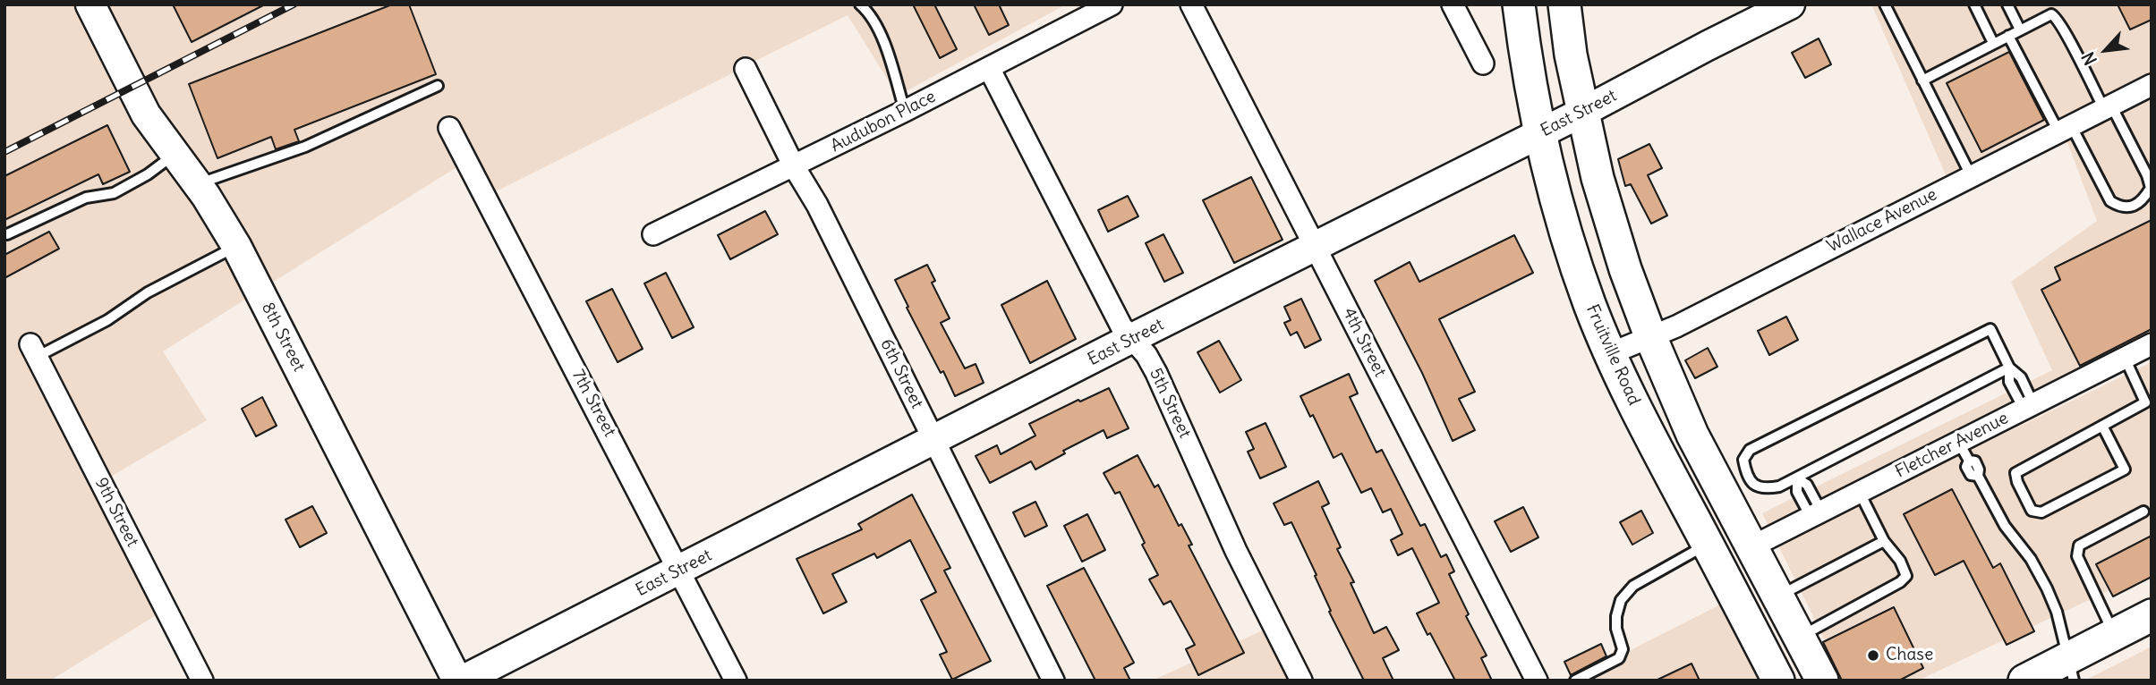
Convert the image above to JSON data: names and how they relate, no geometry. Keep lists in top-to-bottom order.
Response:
{
  "streets": {
    "main road": ["Fruitville Road"],
    "street": [
      "East Street",
      "Audubon Place",
      "Wallace Avenue",
      "8th Street",
      "4th Street",
      "6th Street",
      "7th Street",
      "5th Street",
      "Fletcher Avenue",
      "9th Street"
    ]
  },
  "crossings": [
    ["East Street", "8th Street"],
    ["East Street", "4th Street"],
    ["East Street", "Fruitville Road"],
    ["East Street", "6th Street"],
    ["East Street", "7th Street"],
    ["East Street", "5th Street"],
    ["Audubon Place", "6th Street"],
    ["Audubon Place", "5th Street"],
    ["Wallace Avenue", "Fruitville Road"]
  ],
  "places": ["Chase"],
  "north": "bottom left"
}
